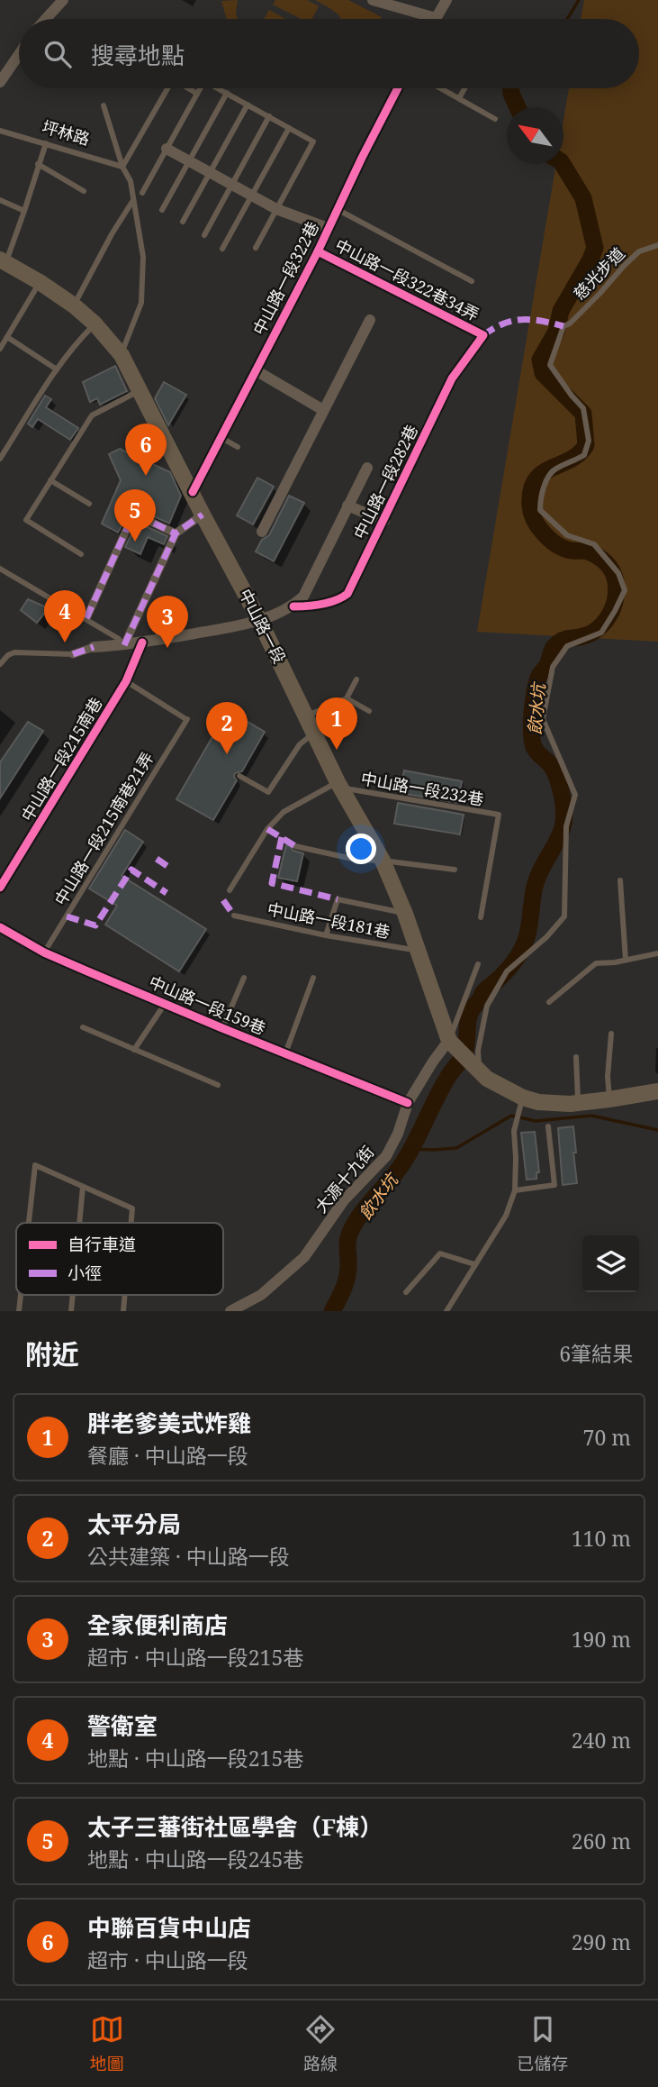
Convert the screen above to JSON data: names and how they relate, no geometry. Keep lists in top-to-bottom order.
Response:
{
  "streets": {
    "main road": ["中山路一段"],
    "street": [
      "中山路一段322巷",
      "中山路一段322巷34弄",
      "中山路一段282巷",
      "中山路一段215南巷",
      "中山路一段159巷",
      "大源十九街"
    ],
    "lane": [
      "坪林路",
      "慈光步道",
      "中山路一段232巷",
      "中山路一段215南巷21弄",
      "中山路一段181巷"
    ]
  },
  "crossings": [
    ["中山路一段322巷", "中山路一段322巷34弄"],
    ["中山路一段322巷", "中山路一段"],
    ["中山路一段322巷34弄", "中山路一段282巷"],
    ["中山路一段", "中山路一段232巷"],
    ["中山路一段", "中山路一段181巷"],
    ["中山路一段", "大源十九街"],
    ["中山路一段215南巷", "中山路一段215南巷21弄"],
    ["中山路一段215南巷21弄", "中山路一段159巷"],
    ["中山路一段159巷", "大源十九街"]
  ],
  "water": ["飲水坑"],
  "legend": ["自行車道", "小徑"],
  "north": "top left",
  "page": {
    "search": "搜尋地點",
    "pins": [
      "6",
      "5",
      "4",
      "3",
      "1",
      "2"
    ],
    "heading": ["附近", "6筆結果"],
    "list": [
      {
        "mark": "1",
        "name": "胖老爹美式炸雞",
        "note": "餐廳 · 中山路一段",
        "value": "70 m"
      },
      {
        "mark": "2",
        "name": "太平分局",
        "note": "公共建築 · 中山路一段",
        "value": "110 m"
      },
      {
        "mark": "3",
        "name": "全家便利商店",
        "note": "超市 · 中山路一段215巷",
        "value": "190 m"
      },
      {
        "mark": "4",
        "name": "警衛室",
        "note": "地點 · 中山路一段215巷",
        "value": "240 m"
      },
      {
        "mark": "5",
        "name": "太子三蕃街社區學舍（F棟）",
        "note": "地點 · 中山路一段245巷",
        "value": "260 m"
      },
      {
        "mark": "6",
        "name": "中聯百貨中山店",
        "note": "超市 · 中山路一段",
        "value": "290 m"
      }
    ],
    "nav": ["地圖", "路線", "已儲存"]
  }
}
